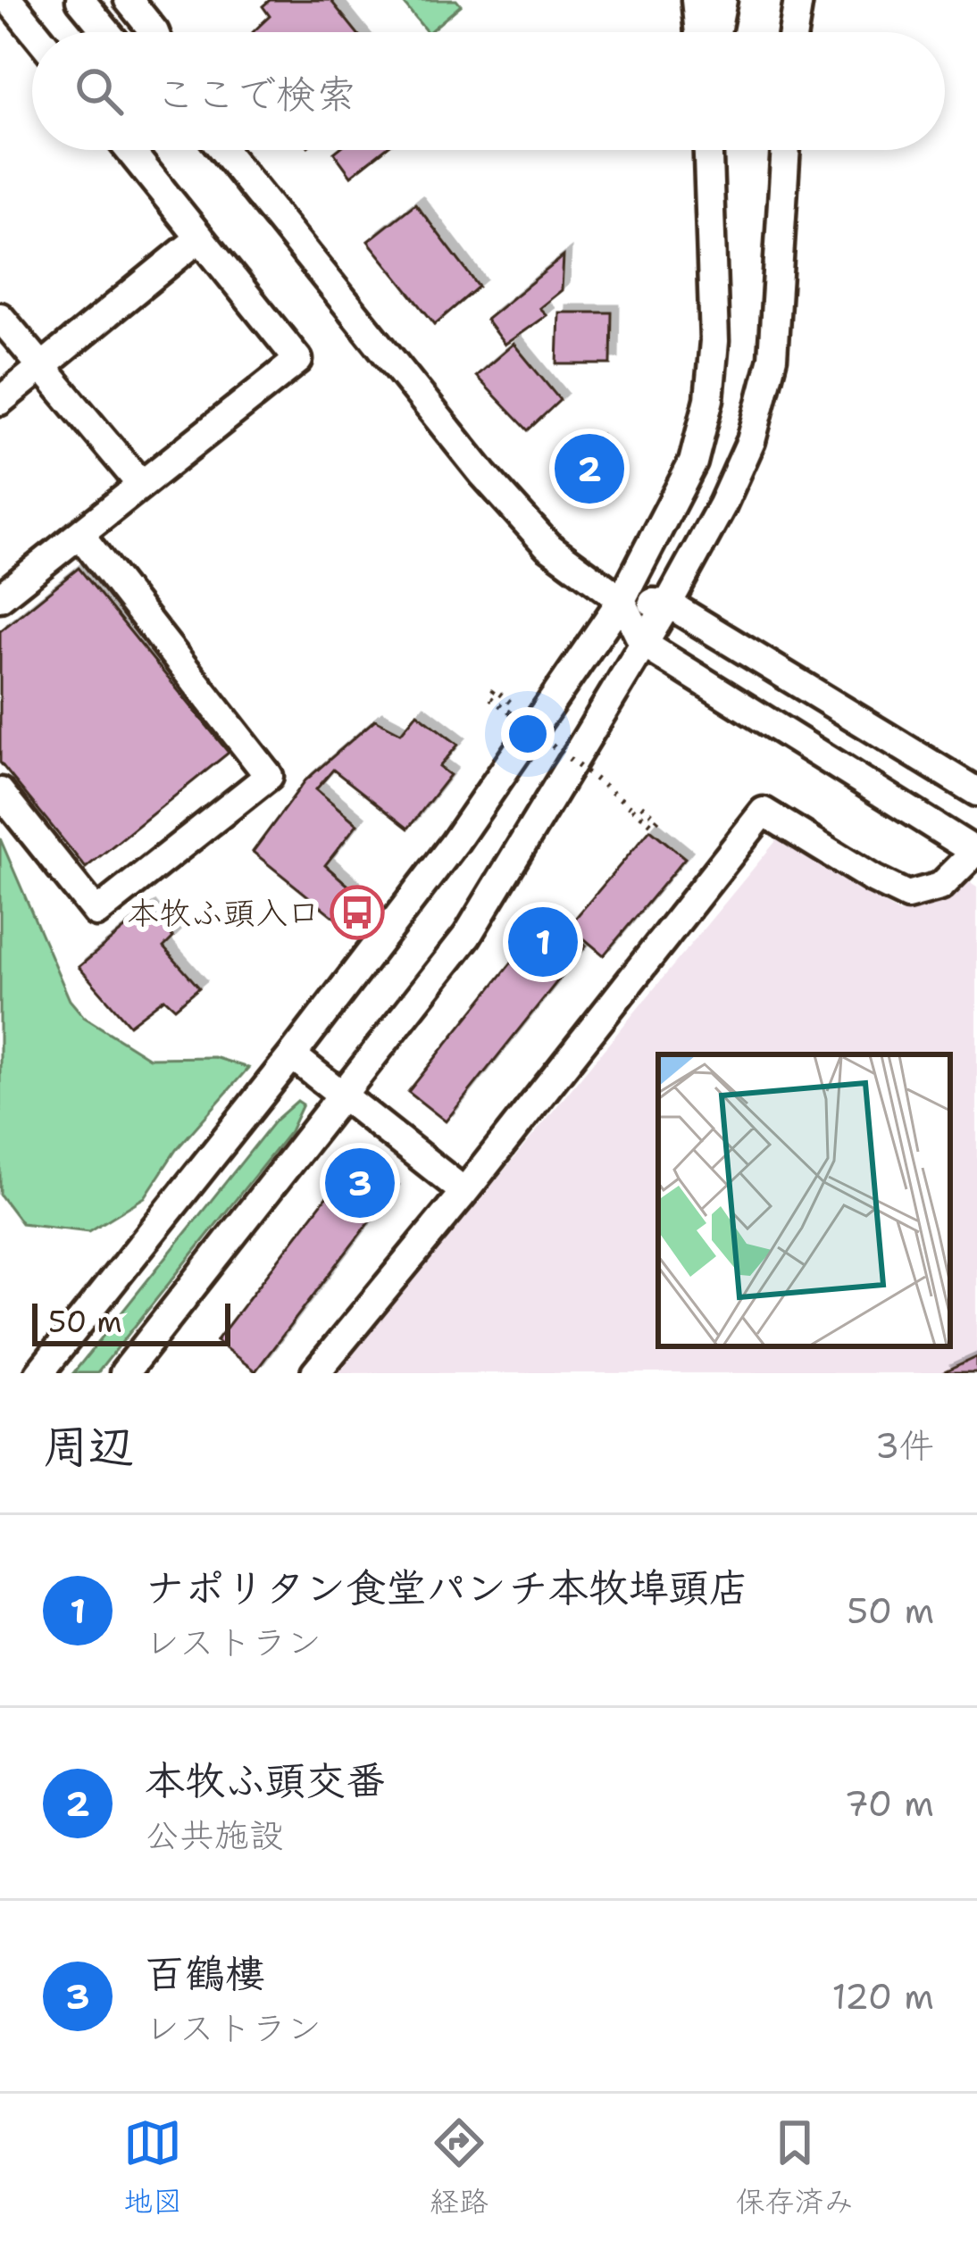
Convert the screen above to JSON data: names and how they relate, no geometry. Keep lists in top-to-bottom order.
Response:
{
  "places": {
    "bus stop": ["本牧ふ頭入口"]
  },
  "scale_bar": "50 m",
  "page": {
    "search": "ここで検索",
    "pins": ["2", "1", "3"],
    "scale": "50 m",
    "heading": ["周辺", "3件"],
    "list": [
      {
        "mark": "1",
        "name": "ナポリタン食堂パンチ本牧埠頭店",
        "note": "レストラン",
        "value": "50 m"
      },
      {
        "mark": "2",
        "name": "本牧ふ頭交番",
        "note": "公共施設",
        "value": "70 m"
      },
      {
        "mark": "3",
        "name": "百鶴樓",
        "note": "レストラン",
        "value": "120 m"
      }
    ],
    "nav": ["地図", "経路", "保存済み"]
  }
}
